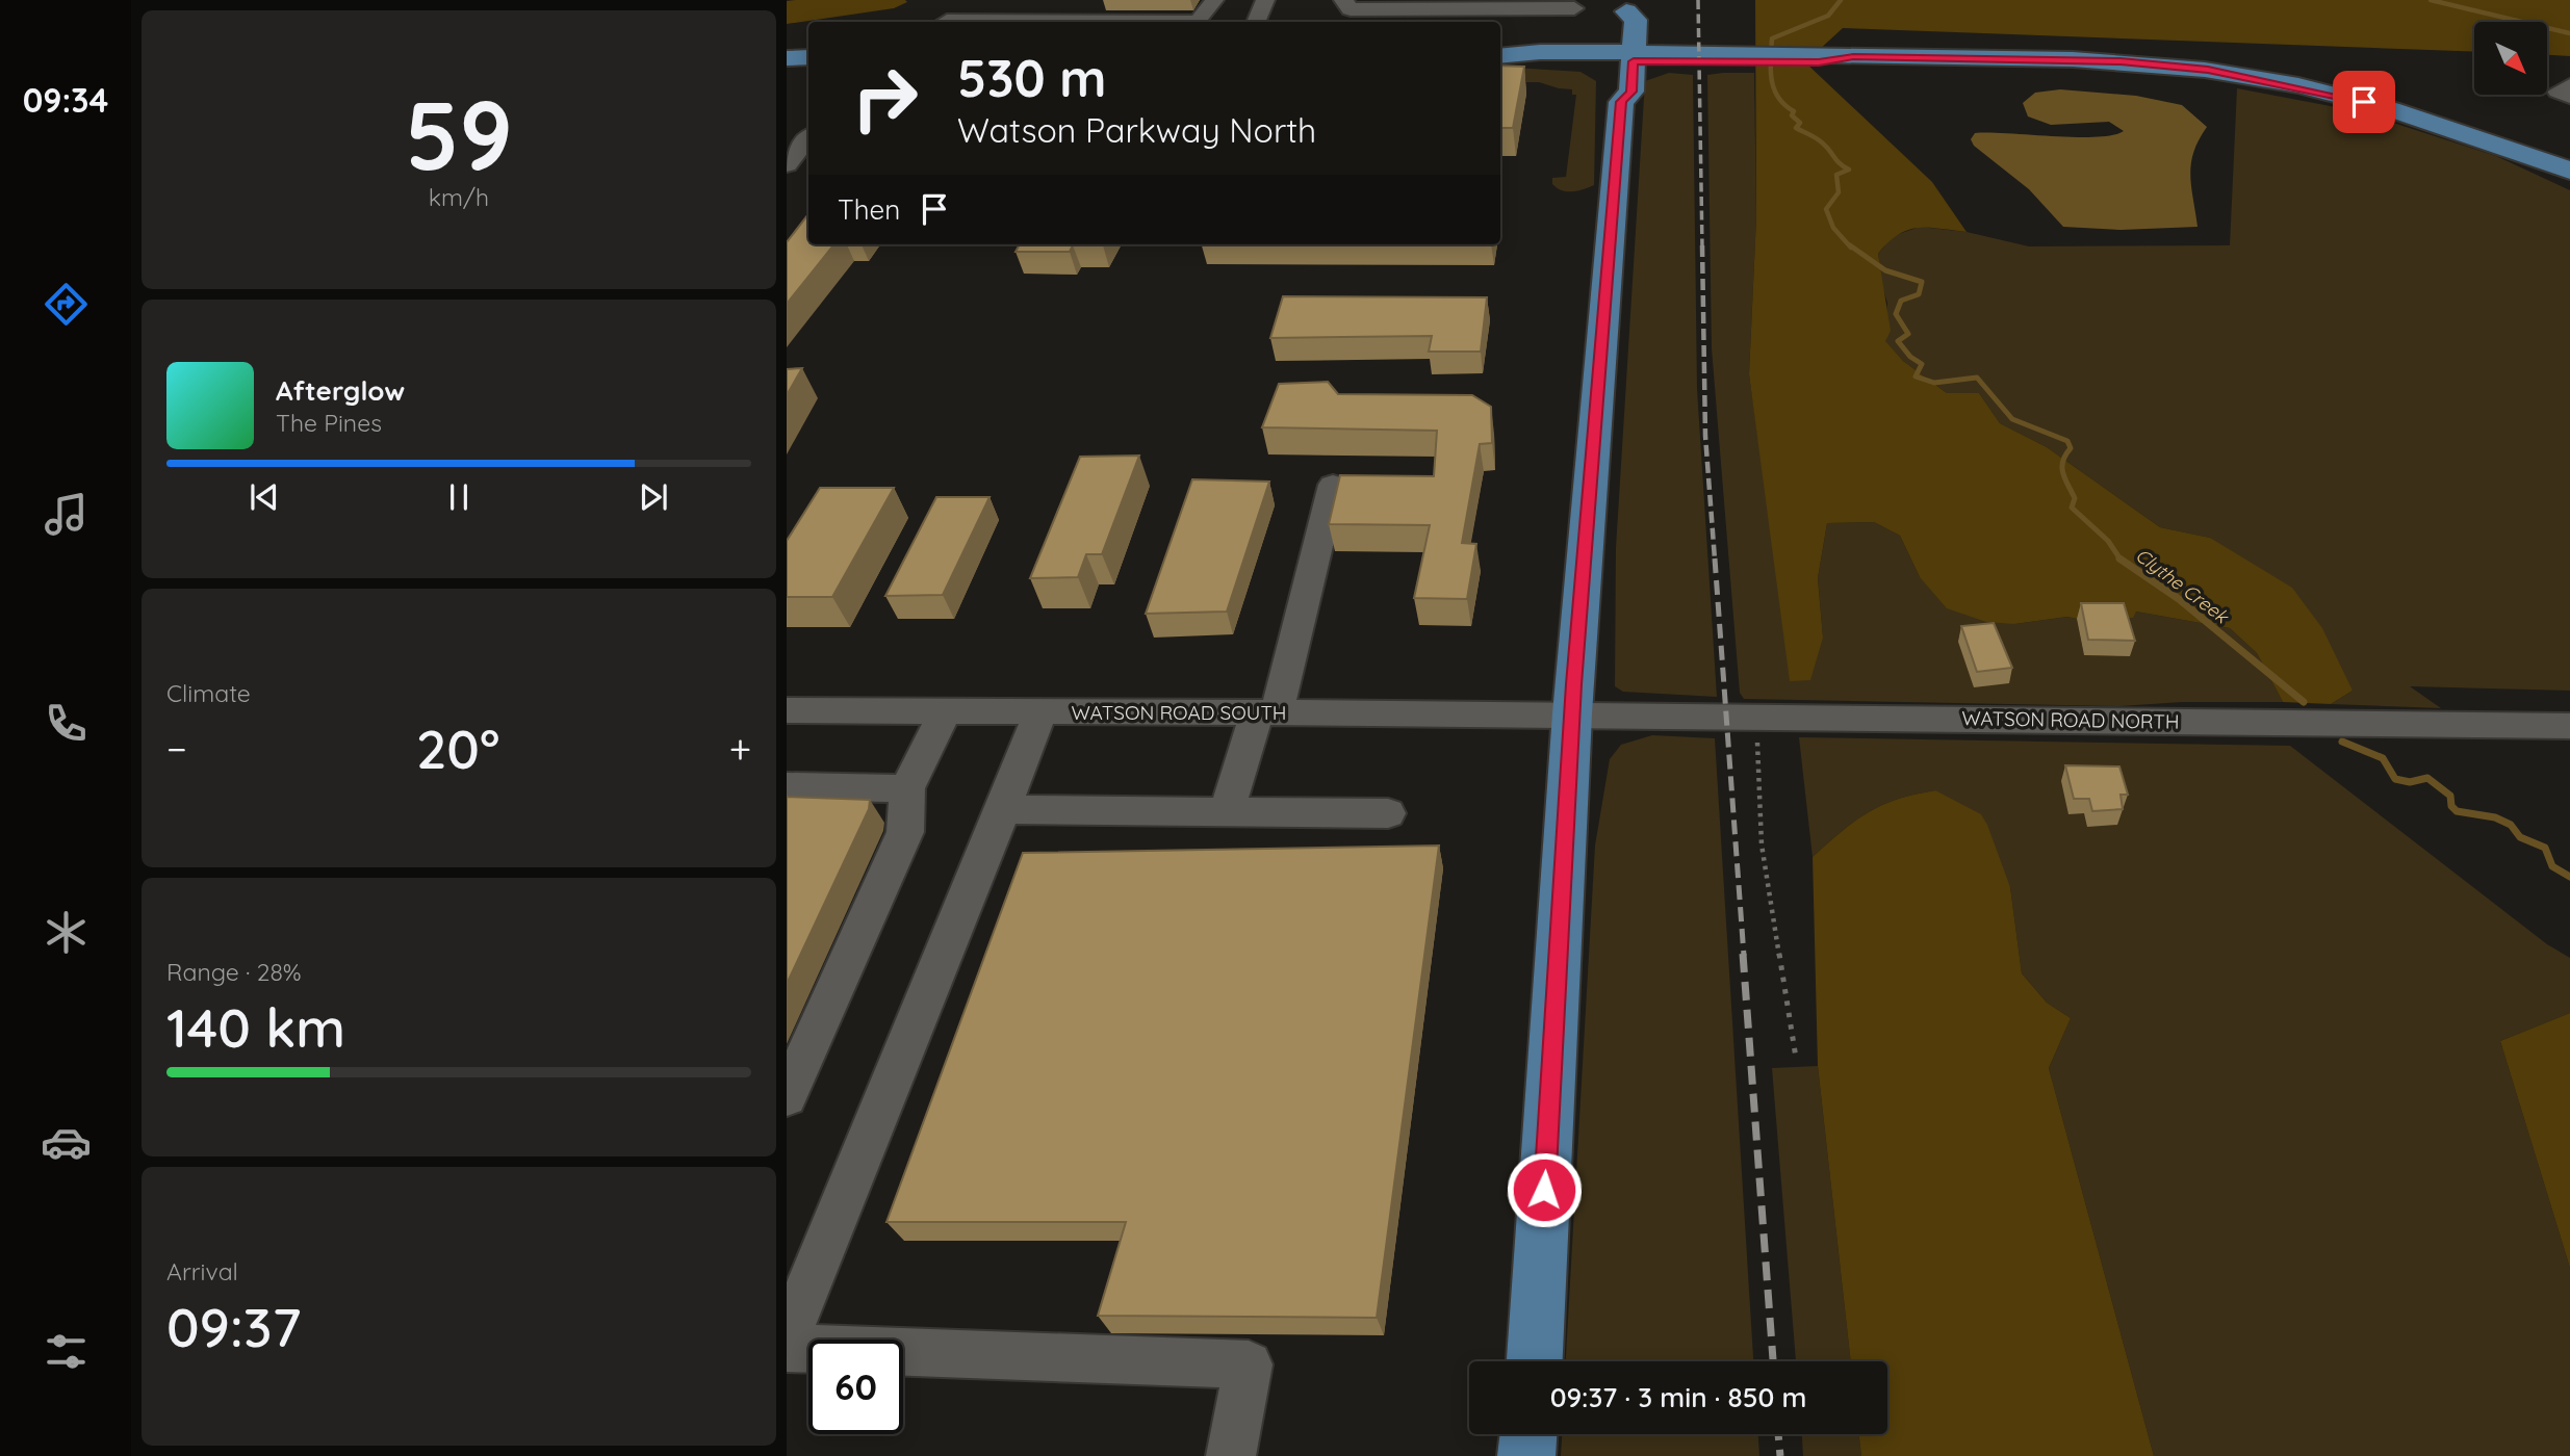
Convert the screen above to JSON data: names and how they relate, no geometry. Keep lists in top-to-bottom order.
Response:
{
  "streets": {
    "street": ["WATSON ROAD SOUTH", "WATSON ROAD NORTH"]
  },
  "crossings": [
    ["WATSON ROAD SOUTH", "WATSON ROAD NORTH"]
  ],
  "water": ["Clythe Creek"],
  "north": "bottom right",
  "page": {
    "tabs": "09:34",
    "tile": [
      ["59", "km/h"],
      "Climate",
      ["Range · 28%", "140 km"],
      ["Arrival", "09:37"]
    ],
    "turn": ["530 m", "Watson Parkway North"],
    "then": "Then",
    "song": ["Afterglow", "The Pines"],
    "heat": ["−", "20°", "+"],
    "limit": "60",
    "trip": "09:37 · 3 min · 850 m"
  }
}
